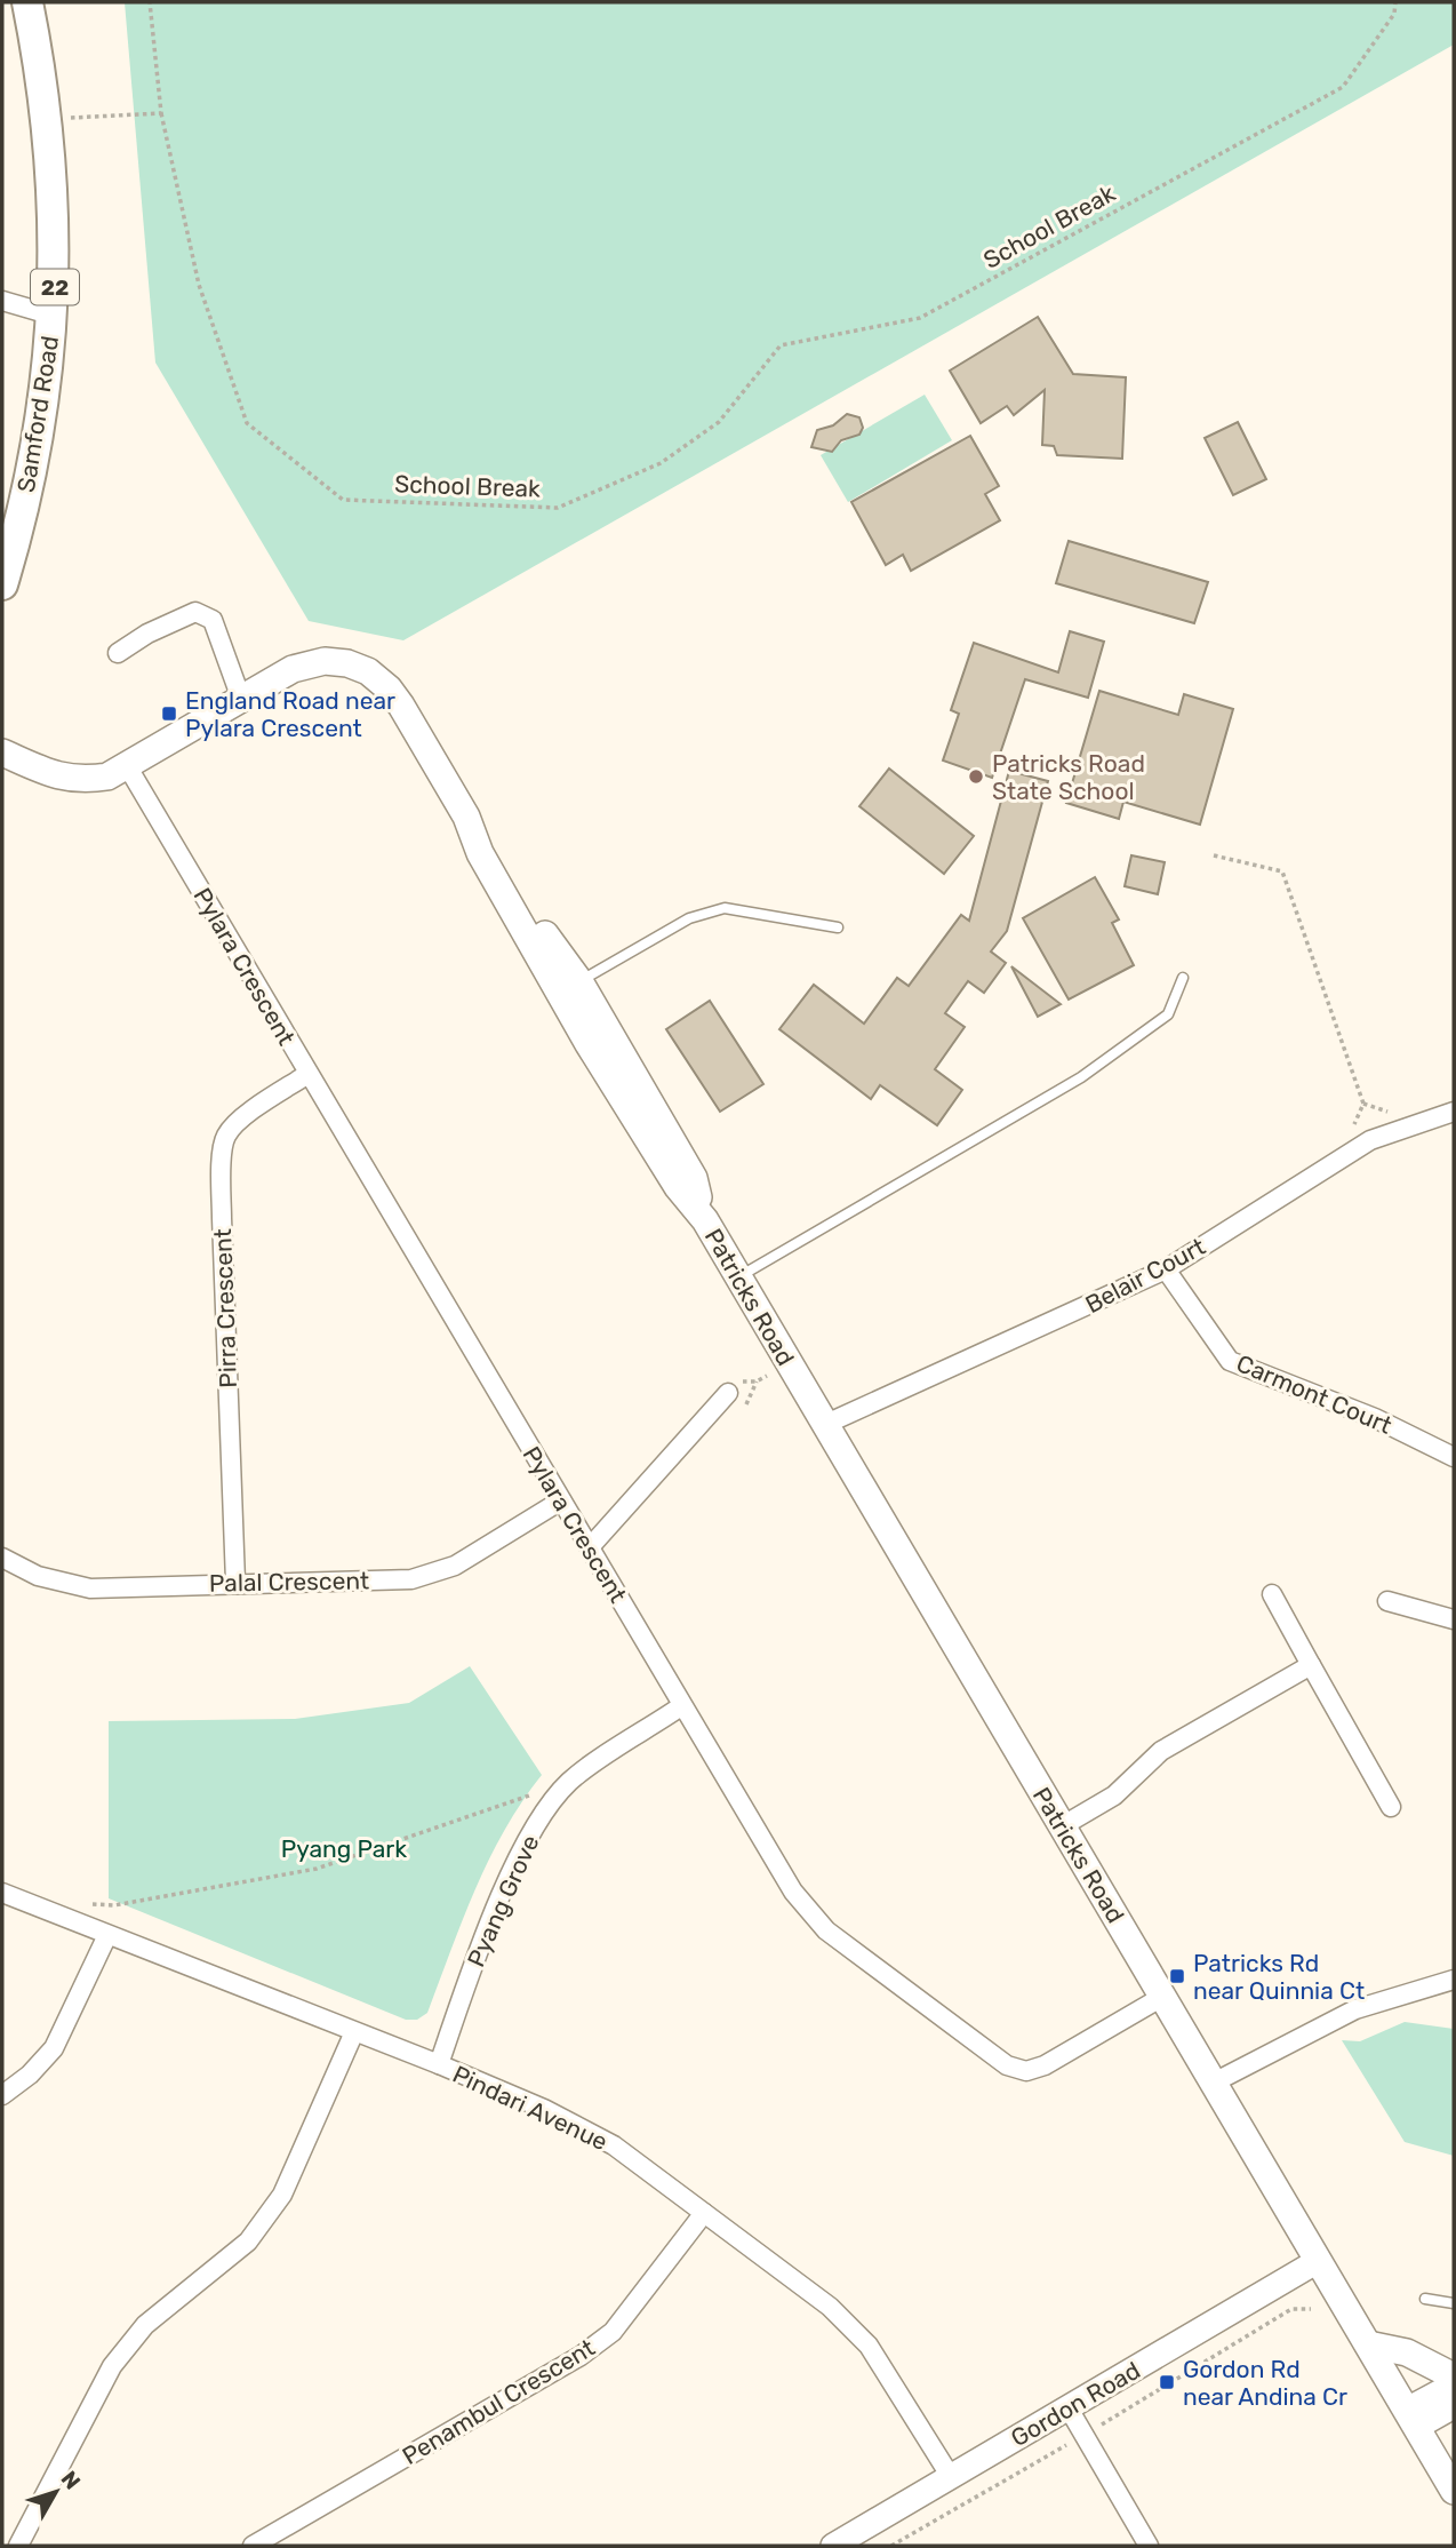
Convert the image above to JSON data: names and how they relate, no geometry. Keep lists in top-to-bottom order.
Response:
{
  "streets": {
    "main road": ["22", "Samford Road", "Patricks Road"],
    "street": [
      "Pylara Crescent",
      "Belair Court",
      "Pirra Crescent",
      "Carmont Court",
      "Palal Crescent",
      "Pyang Grove",
      "Pindari Avenue",
      "Penambul Crescent",
      "Gordon Road"
    ],
    "path": ["School Break"]
  },
  "crossings": [
    ["Pylara Crescent", "Patricks Road"],
    ["Pylara Crescent", "Pirra Crescent"],
    ["Pylara Crescent", "Palal Crescent"],
    ["Pylara Crescent", "Pyang Grove"],
    ["Belair Court", "Patricks Road"],
    ["Belair Court", "Carmont Court"],
    ["Patricks Road", "Gordon Road"],
    ["Pirra Crescent", "Palal Crescent"],
    ["Pyang Grove", "Pindari Avenue"],
    ["Pindari Avenue", "Penambul Crescent"],
    ["Pindari Avenue", "Gordon Road"]
  ],
  "parks": ["Pyang Park"],
  "places": {
    "transit": ["England Road near Pylara Crescent", "Patricks Rd near Quinnia Ct", "Gordon Rd near Andina Cr"],
    "other": ["Patricks Road State School"]
  },
  "north": "top right"
}
